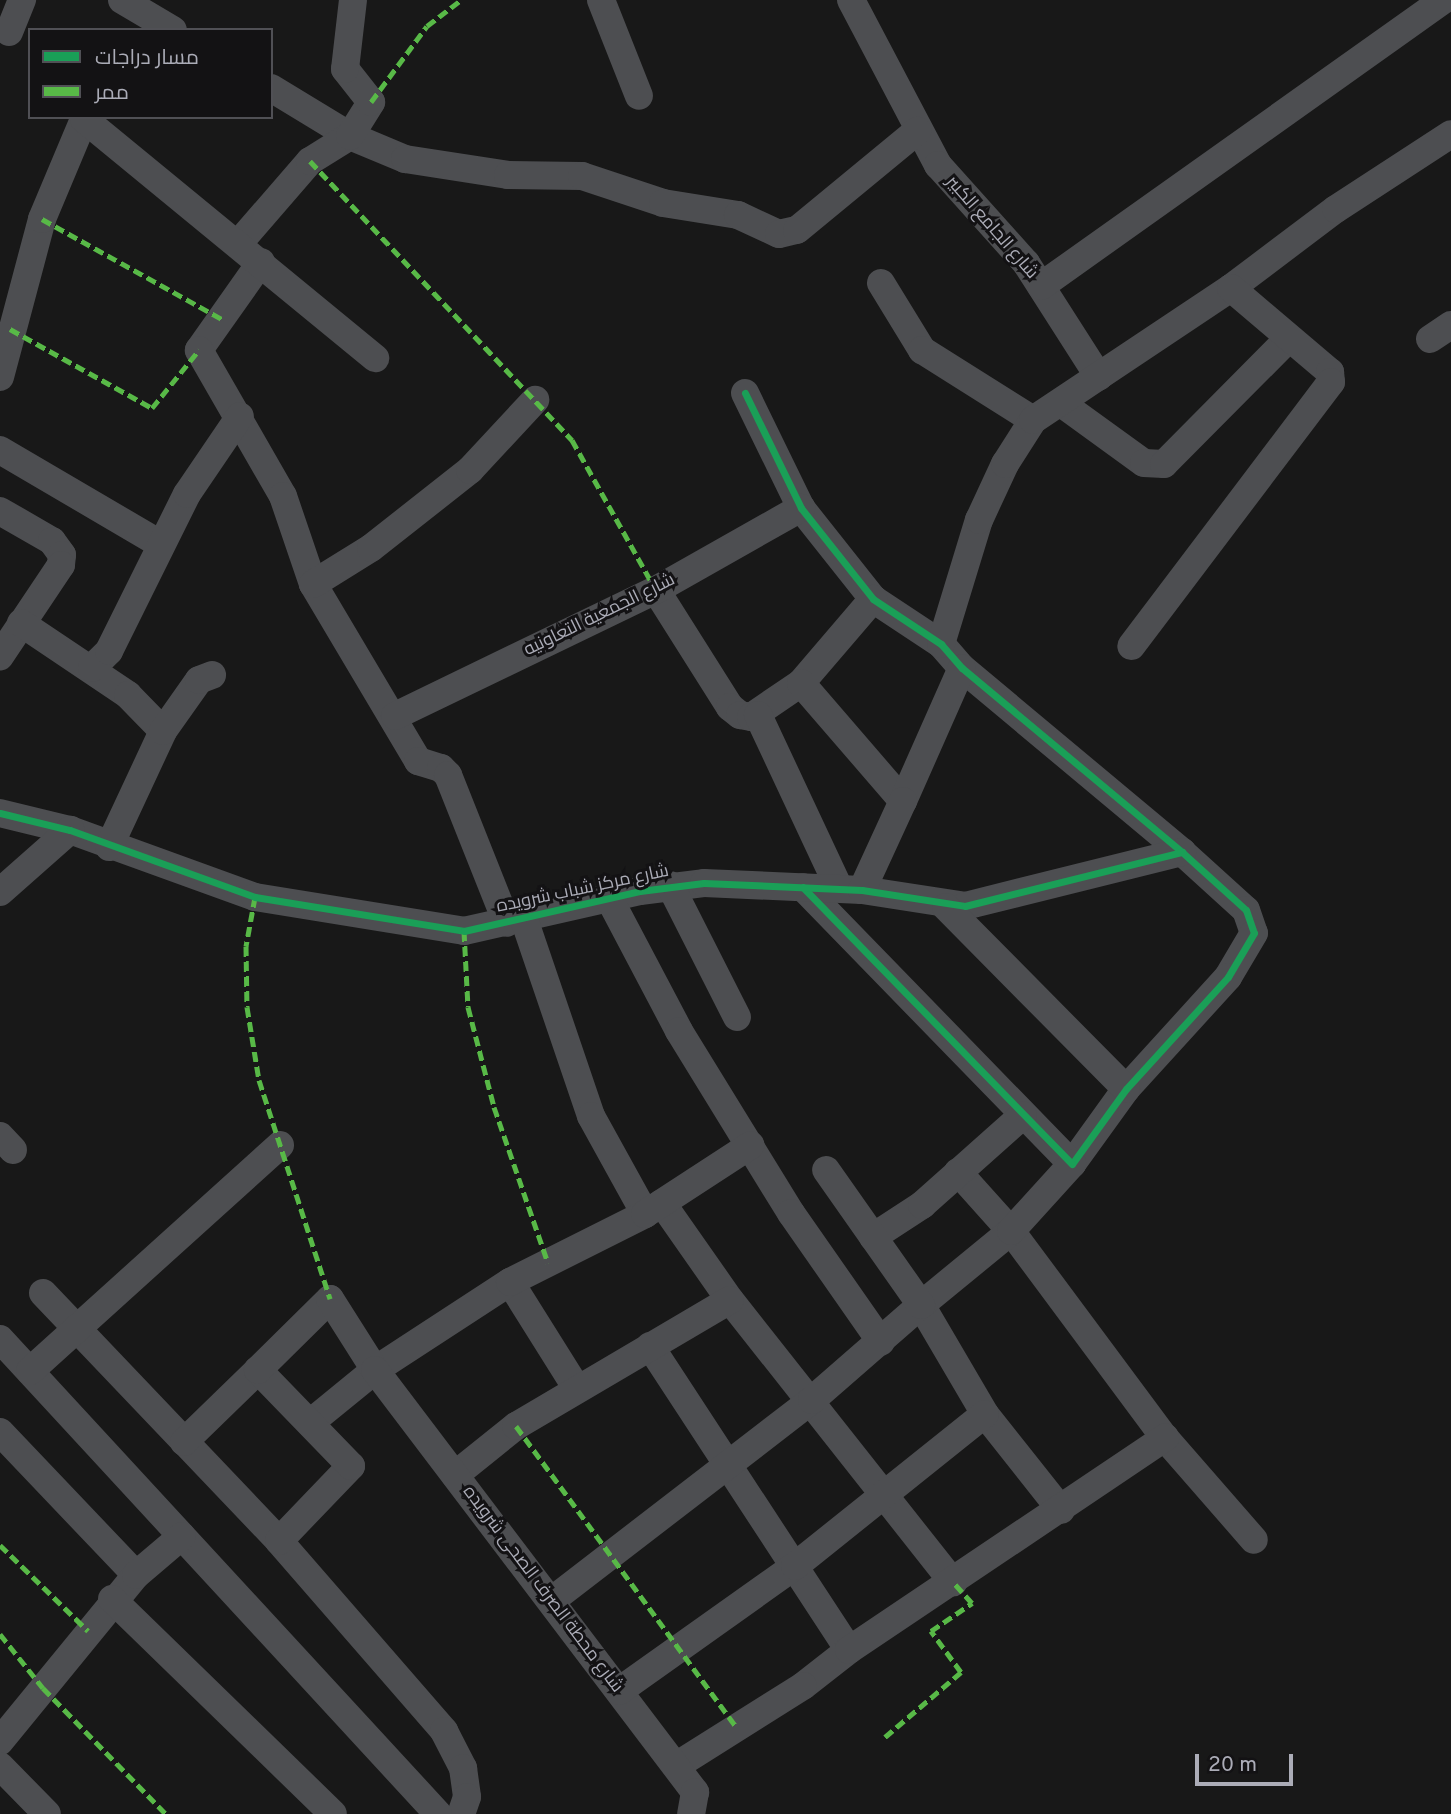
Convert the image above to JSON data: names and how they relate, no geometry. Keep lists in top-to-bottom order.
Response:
{
  "streets": {
    "street": [
      "شارع الجامع الكبير",
      "شارع الجمعية التعاونيه",
      "شارع مركز شباب شرويده",
      "شارع محطة الصرف الصحى شرويده"
    ]
  },
  "legend": ["مسار دراجات", "ممر"],
  "scale_bar": "20 m"
}
